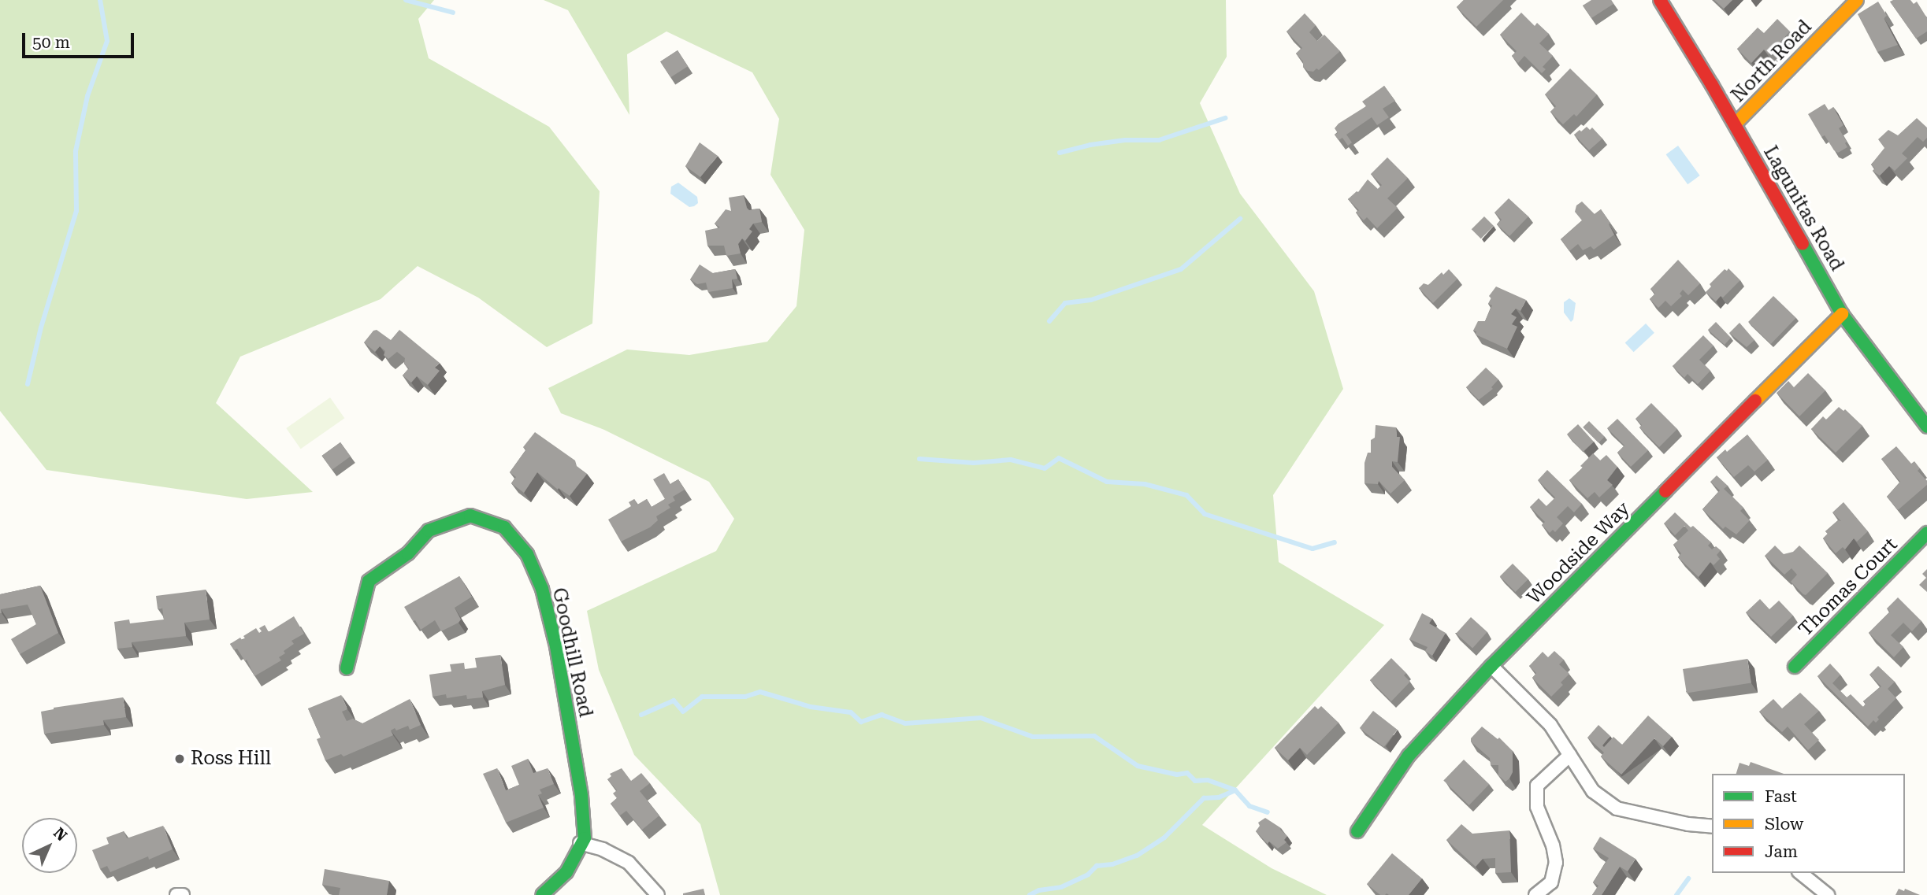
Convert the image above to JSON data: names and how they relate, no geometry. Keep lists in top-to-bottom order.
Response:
{
  "streets": {
    "street": [
      "North Road",
      "Lagunitas Road",
      "Woodside Way",
      "Thomas Court",
      "Goodhill Road"
    ]
  },
  "crossings": [
    ["North Road", "Lagunitas Road"],
    ["Lagunitas Road", "Woodside Way"]
  ],
  "places": ["Ross Hill"],
  "legend": ["Fast", "Slow", "Jam"],
  "scale_bar": "50 m",
  "north": "top right"
}
